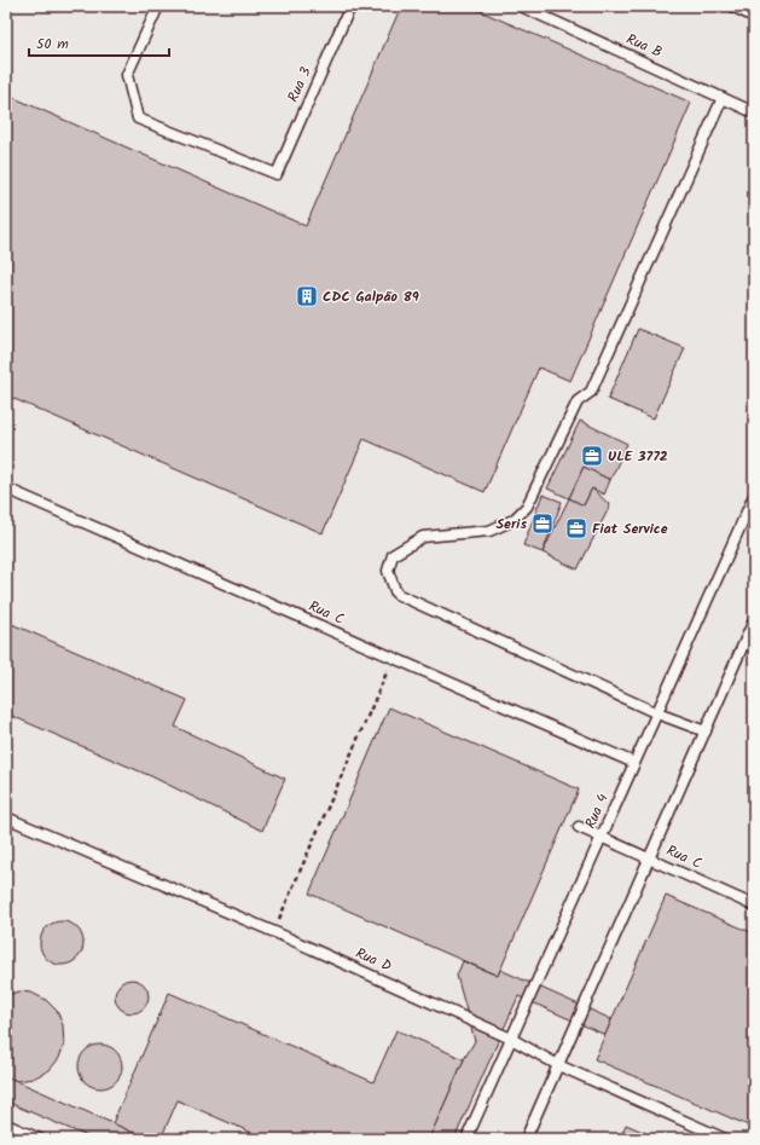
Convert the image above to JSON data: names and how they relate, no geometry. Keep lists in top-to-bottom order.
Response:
{
  "streets": {
    "lane": [
      "Rua B",
      "Rua 3",
      "Rua C",
      "Rua 4",
      "Rua D"
    ]
  },
  "crossings": [
    ["Rua C", "Rua 4"],
    ["Rua 4", "Rua D"]
  ],
  "places": {
    "building": ["CDC Galpão 89"],
    "office": ["ULE 3772", "Seris", "Fiat Service"]
  },
  "scale_bar": "50 m"
}
